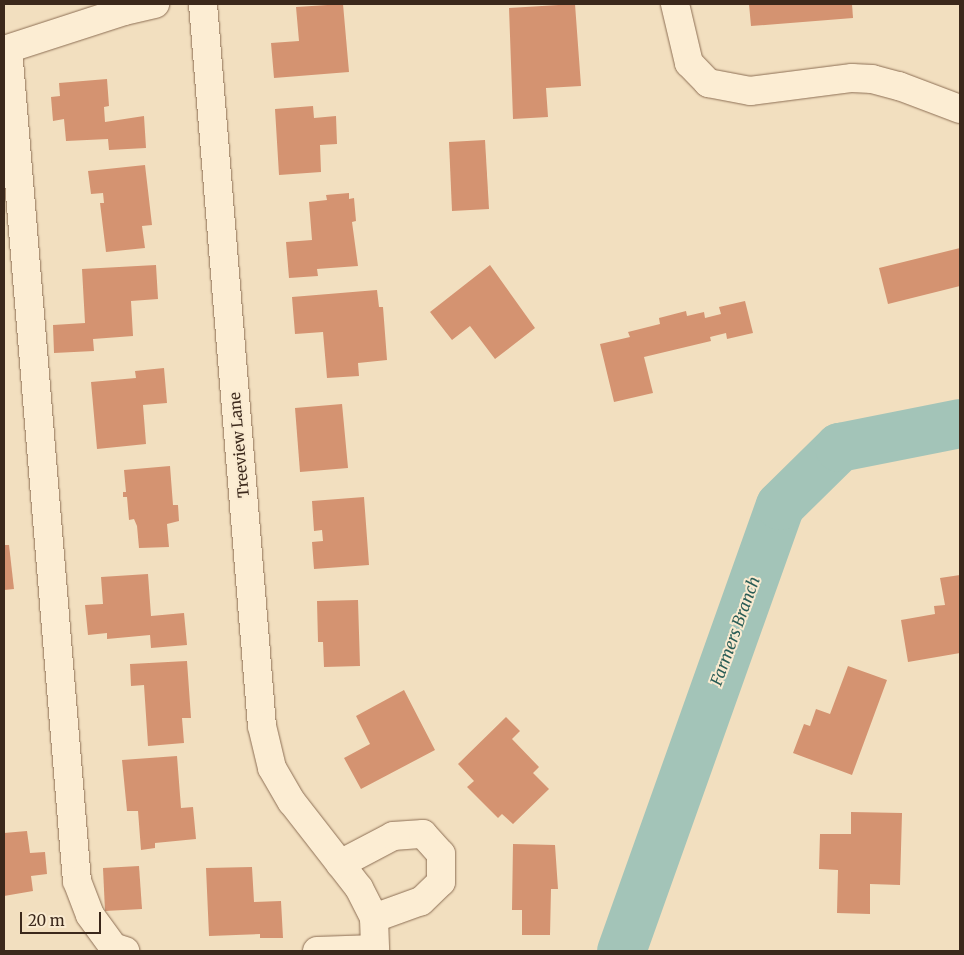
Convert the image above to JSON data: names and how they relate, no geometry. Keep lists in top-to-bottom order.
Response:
{
  "streets": {
    "street": ["Treeview Lane"]
  },
  "water": ["Farmers Branch"],
  "scale_bar": "20 m"
}
